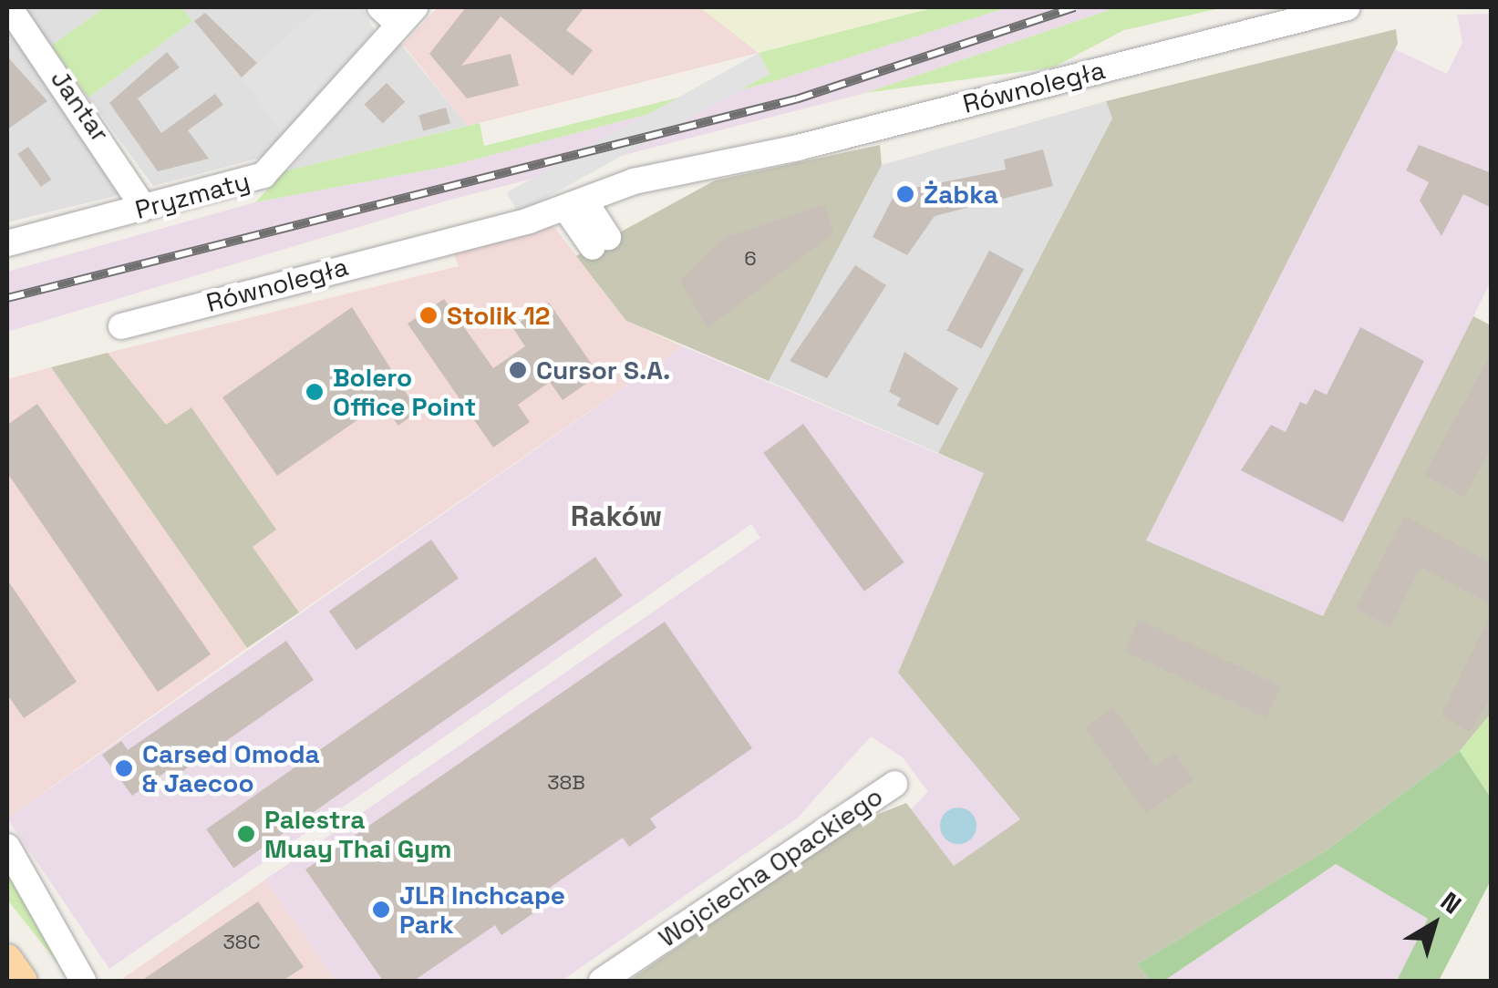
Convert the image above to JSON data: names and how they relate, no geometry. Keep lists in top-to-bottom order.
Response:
{
  "streets": {
    "street": [
      "Równoległa",
      "Jantar",
      "Pryzmaty",
      "Wojciecha Opackiego"
    ]
  },
  "crossings": [
    ["Jantar", "Pryzmaty"]
  ],
  "districts": ["Raków"],
  "places": [
    "Żabka",
    "Stolik 12",
    "Cursor S.A.",
    "Bolero Office Point",
    "Carsed Omoda & Jaecoo",
    "Palestra Muay Thai Gym",
    "JLR Inchcape Park"
  ],
  "house_numbers": ["6", "38B", "38C"],
  "north": "top right"
}
